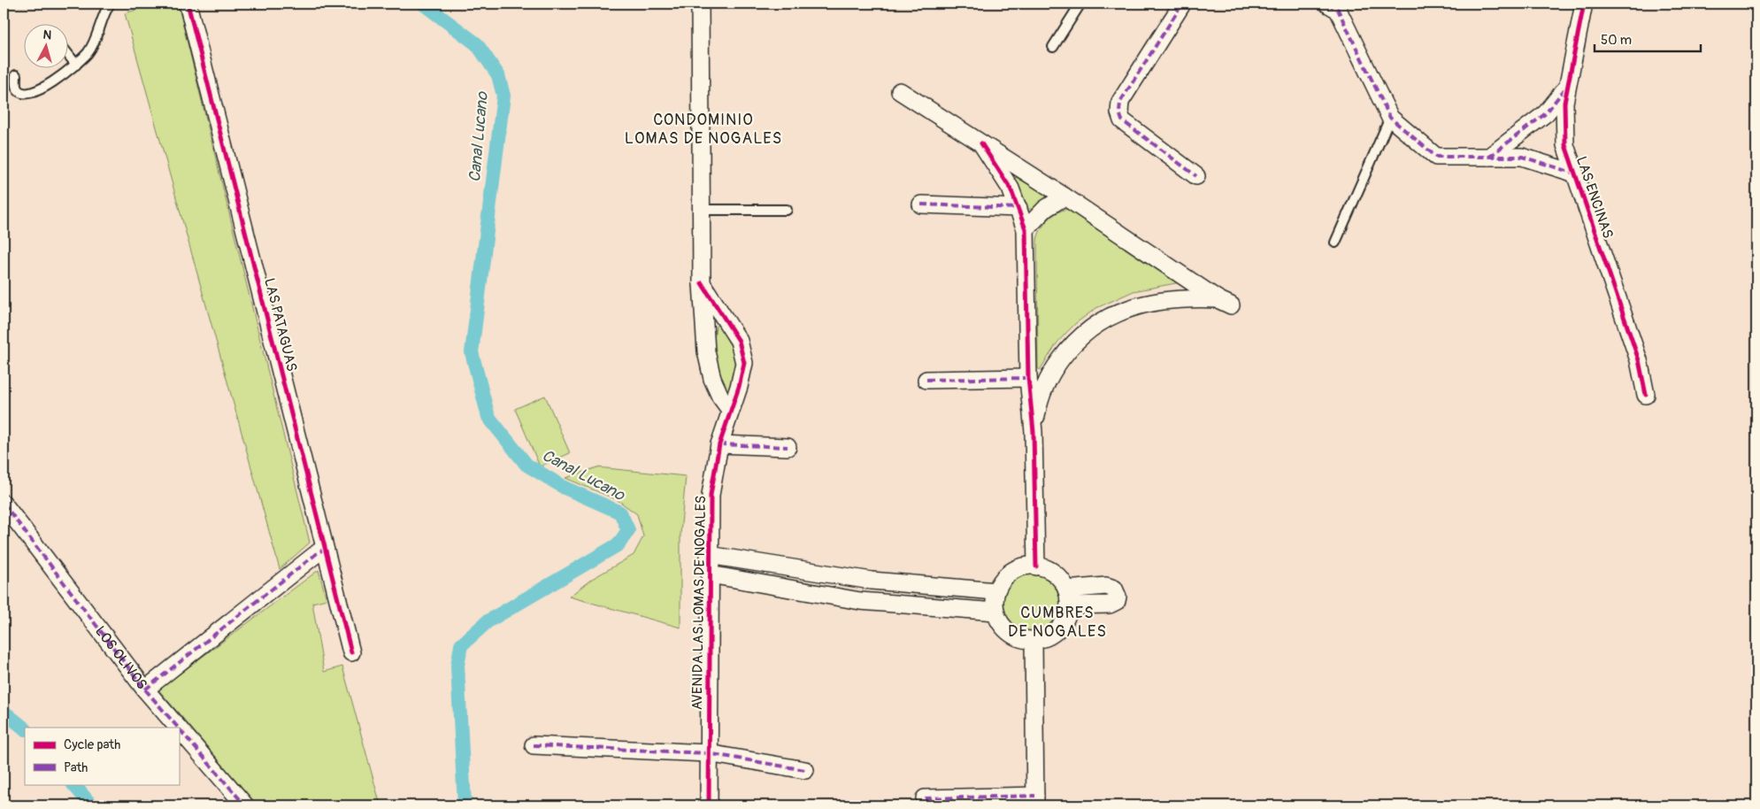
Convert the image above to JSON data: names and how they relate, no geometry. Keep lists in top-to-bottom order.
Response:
{
  "streets": {
    "street": [
      "LAS ENCINAS",
      "LAS PATAGUAS",
      "AVENIDA LAS LOMAS DE NOGALES",
      "LOS OLIVOS"
    ]
  },
  "districts": ["CONDOMINIO LOMAS DE NOGALES", "CUMBRES DE NOGALES"],
  "water": ["Canal Lucano"],
  "legend": ["Cycle path", "Path"],
  "scale_bar": "50 m",
  "north": "top"
}
